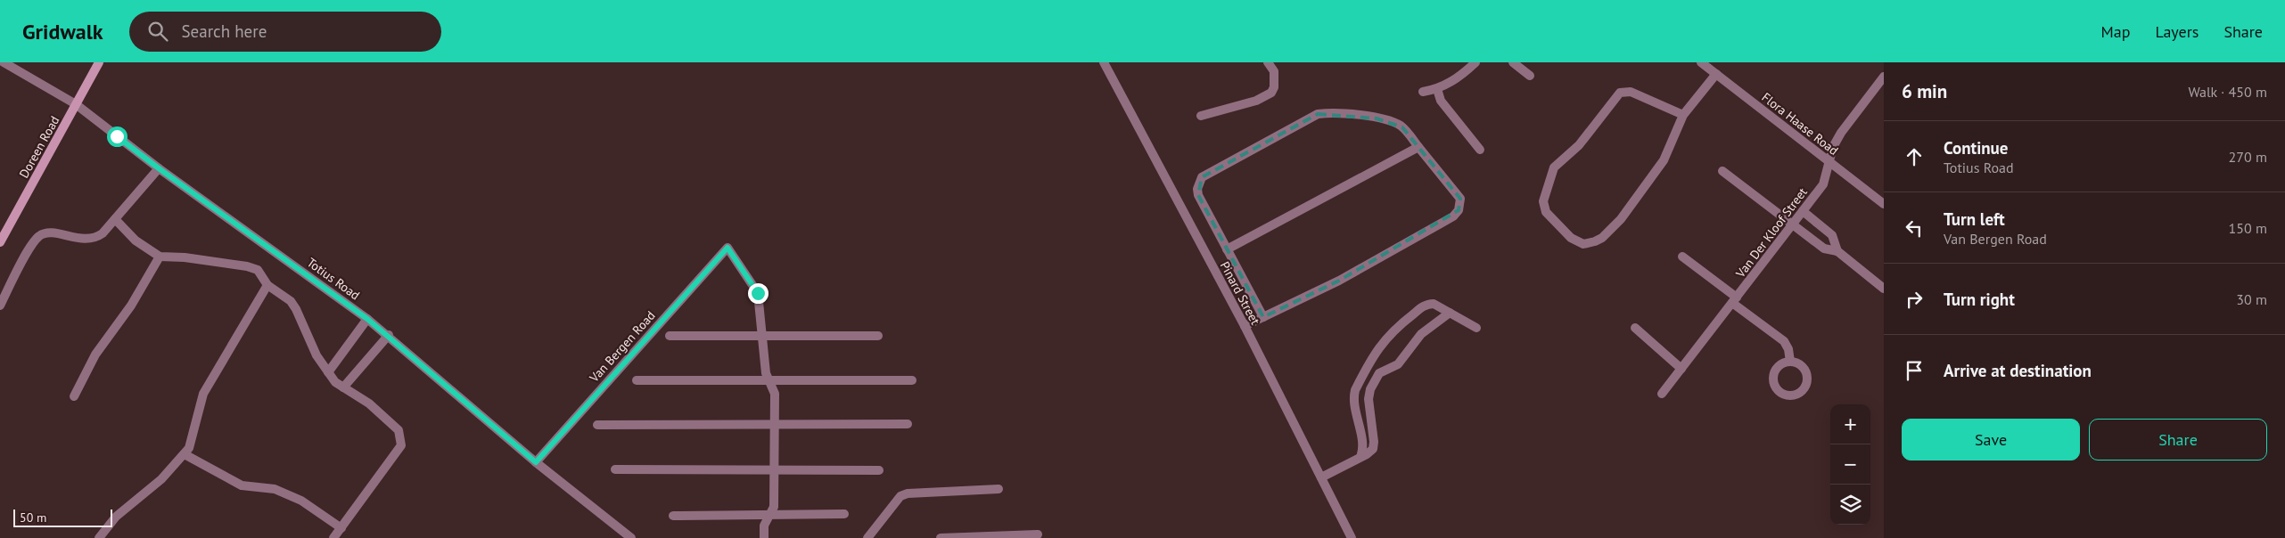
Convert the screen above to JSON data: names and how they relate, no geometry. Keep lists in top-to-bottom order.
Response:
{
  "streets": {
    "main road": ["Doreen Road"],
    "street": [
      "Flora Haase Road",
      "Van Der Kloof Street",
      "Totius Road",
      "Pinard Street",
      "Van Bergen Road"
    ]
  },
  "crossings": [
    ["Flora Haase Road", "Van Der Kloof Street"],
    ["Doreen Road", "Totius Road"],
    ["Totius Road", "Van Bergen Road"]
  ],
  "scale_bar": "50 m",
  "page": {
    "header": "Gridwalk",
    "search": "Search here",
    "nav": ["Map", "Layers", "Share"],
    "heading": ["6 min", "Walk · 450 m"],
    "list": [
      ["Continue", "Totius Road", "270 m"],
      ["Turn left", "Van Bergen Road", "150 m"],
      ["Turn right", "30 m"],
      "Arrive at destination"
    ],
    "map_buttons": ["+", "−"],
    "buttons": ["Save", "Share"],
    "scale": "50 m"
  }
}
